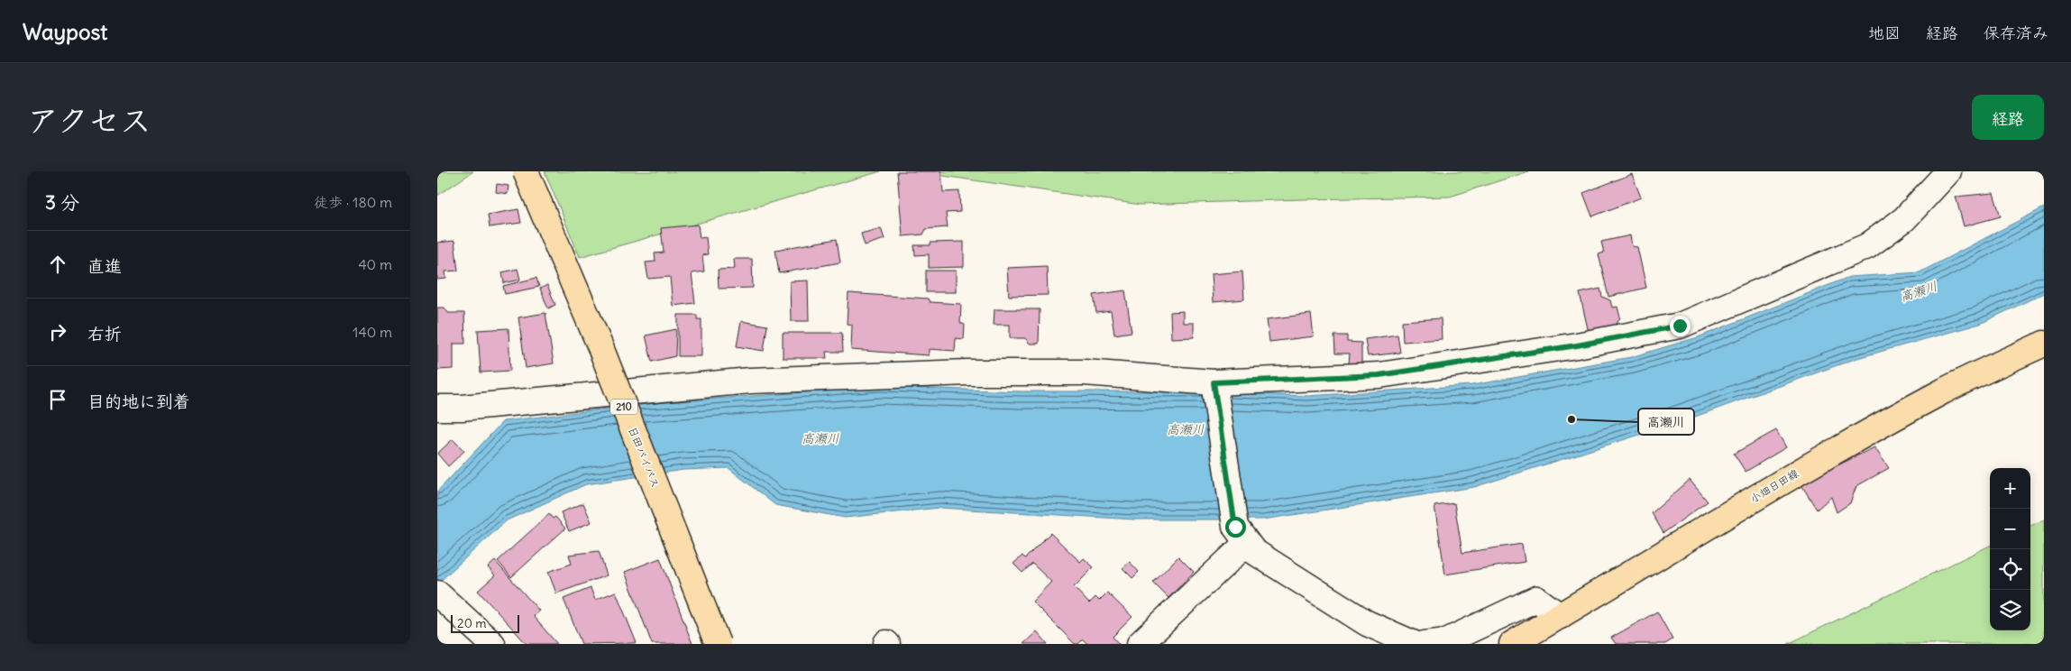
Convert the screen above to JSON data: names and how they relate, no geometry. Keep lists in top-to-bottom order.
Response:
{
  "streets": {
    "main road": ["210", "日田バイパス", "小畑日田線"]
  },
  "water": ["高瀬川"],
  "places": ["高瀬川"],
  "scale_bar": "20 m",
  "page": {
    "header": "Waypost",
    "nav": ["地図", "経路", "保存済み"],
    "title": "アクセス",
    "buttons": "経路",
    "heading": ["3 分", "徒歩 · 180 m"],
    "list": [
      ["直進", "40 m"],
      ["右折", "140 m"],
      "目的地に到着"
    ],
    "map_buttons": ["+", "−"],
    "scale": "20 m"
  }
}
